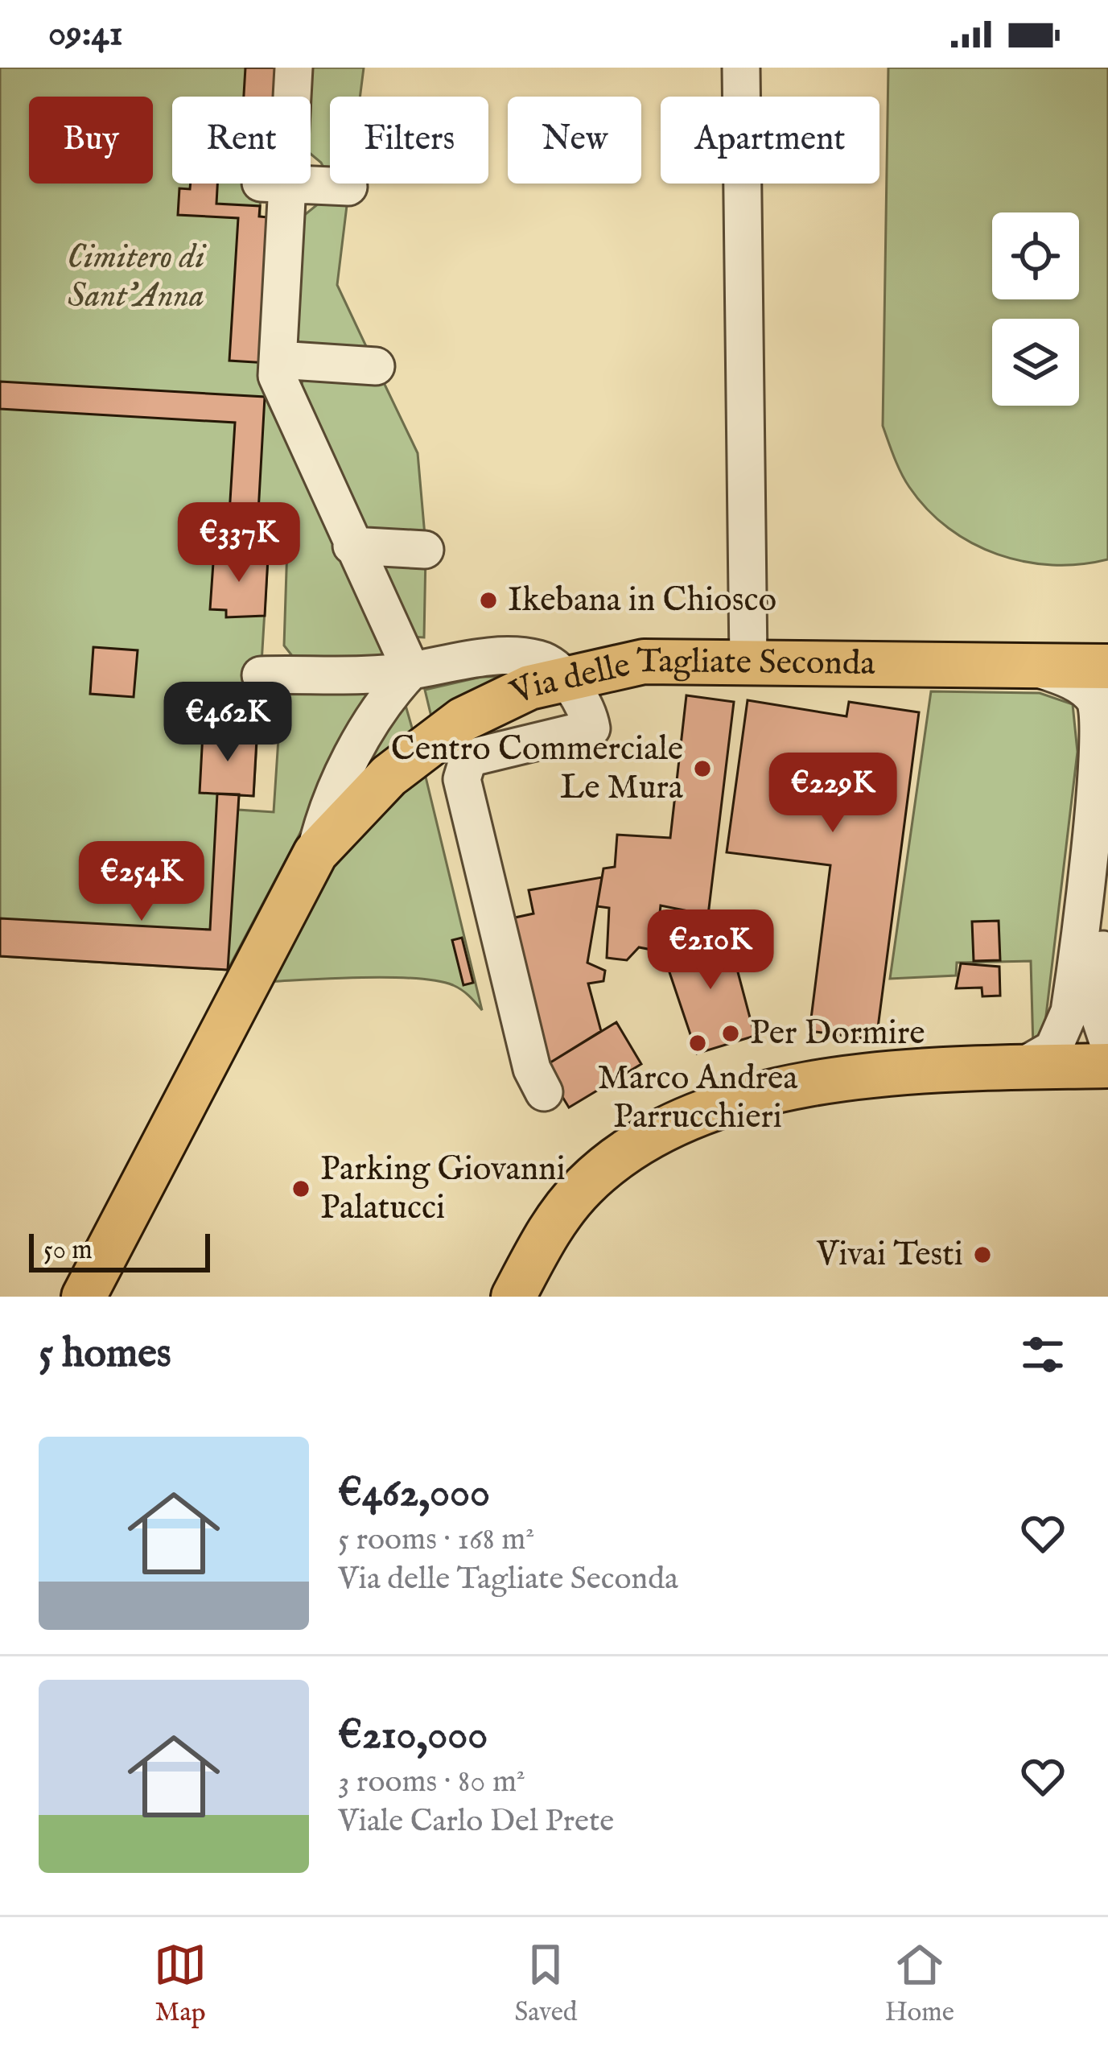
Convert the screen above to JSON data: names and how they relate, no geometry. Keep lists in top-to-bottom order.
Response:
{
  "streets": {
    "main road": ["Via delle Tagliate Seconda"]
  },
  "parks": ["Cimitero di Sant'Anna"],
  "places": [
    "Ikebana in Chiosco",
    "Centro Commerciale Le Mura",
    "Per Dormire",
    "Marco Andrea Parrucchieri",
    "Parking Giovanni Palatucci",
    "Vivai Testi"
  ],
  "scale_bar": "50 m",
  "page": {
    "status": "09:41",
    "chip": [
      "Buy",
      "Rent",
      "Filters",
      "New",
      "Apartment"
    ],
    "price": [
      "€337K",
      "€462K",
      "€229K",
      "€254K",
      "€210K"
    ],
    "scale": "50 m",
    "heading": "5 homes",
    "list": [
      {
        "name": "€462,000",
        "note": "5 rooms · 168 m² · Via delle Tagliate Seconda"
      },
      {
        "name": "€210,000",
        "note": "3 rooms · 80 m² · Viale Carlo Del Prete"
      }
    ],
    "tabs": ["Map", "Saved", "Home"]
  }
}
